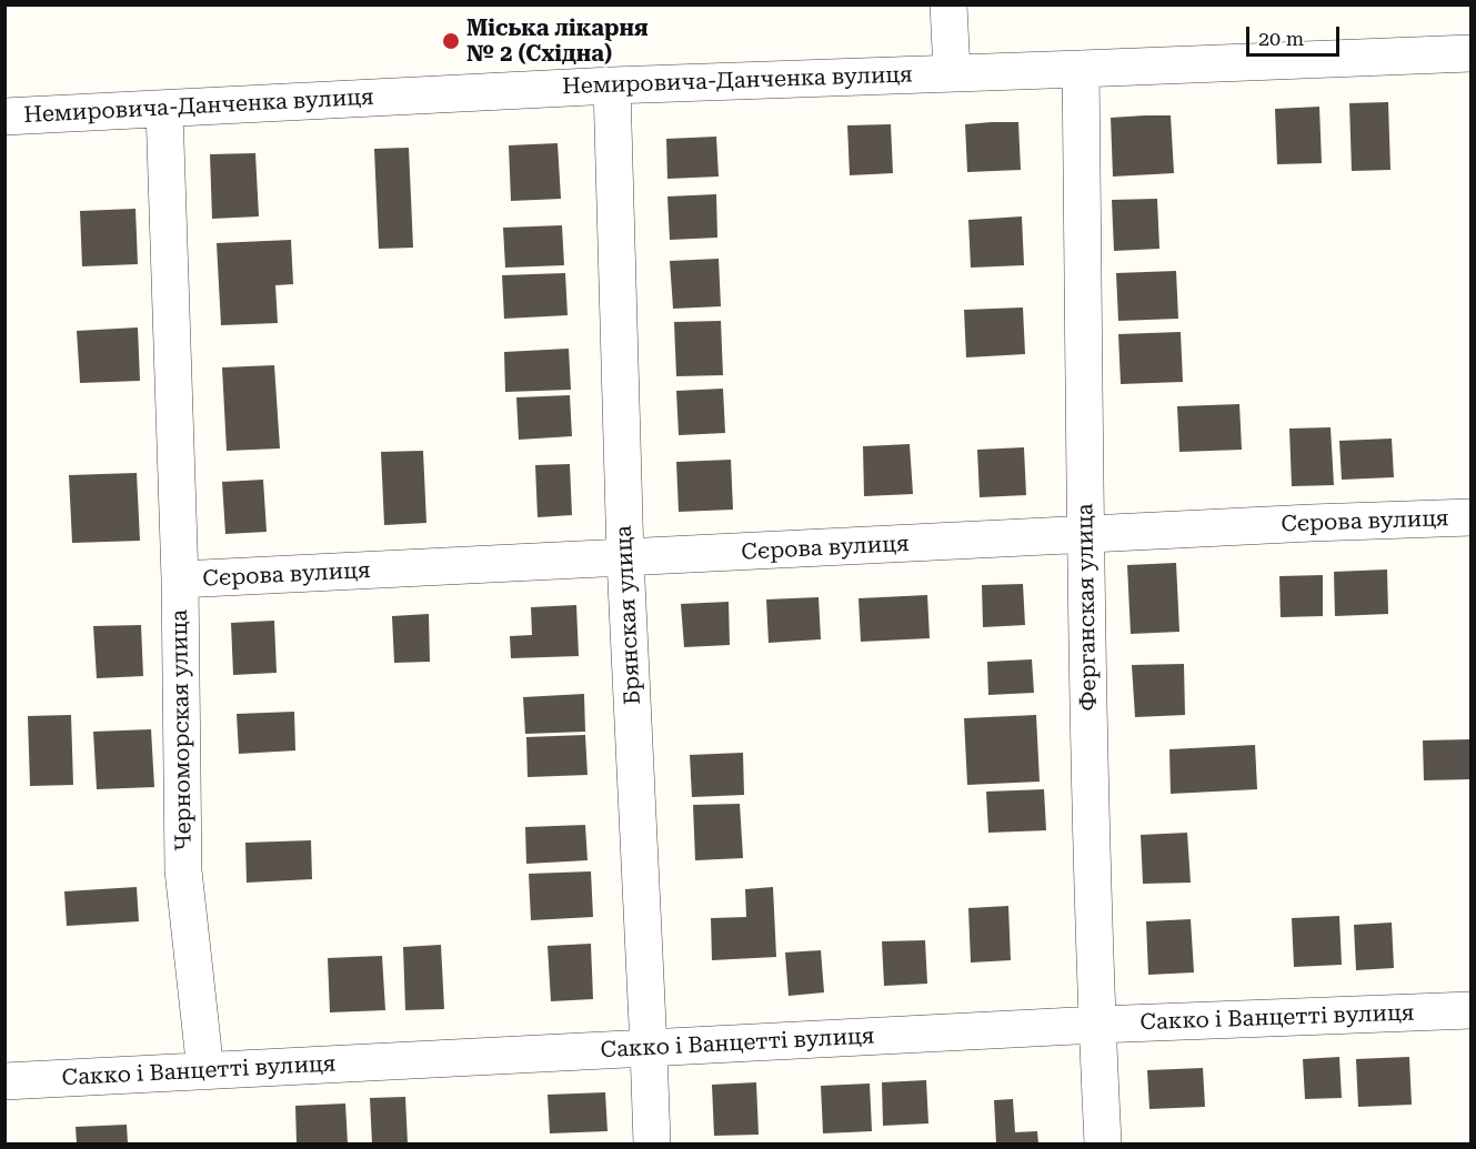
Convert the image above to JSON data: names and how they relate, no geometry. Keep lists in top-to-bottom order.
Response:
{
  "streets": {
    "street": [
      "Немировича-Данченка вулиця",
      "Сєрова вулиця",
      "Ферганская улица",
      "Брянская улица",
      "Черноморская улица",
      "Сакко і Ванцетті вулиця"
    ]
  },
  "crossings": [
    ["Немировича-Данченка вулиця", "Ферганская улица"],
    ["Немировича-Данченка вулиця", "Брянская улица"],
    ["Немировича-Данченка вулиця", "Черноморская улица"],
    ["Сєрова вулиця", "Ферганская улица"],
    ["Сєрова вулиця", "Брянская улица"],
    ["Сєрова вулиця", "Черноморская улица"],
    ["Ферганская улица", "Сакко і Ванцетті вулиця"],
    ["Брянская улица", "Сакко і Ванцетті вулиця"],
    ["Черноморская улица", "Сакко і Ванцетті вулиця"]
  ],
  "places": ["Міська лікарня № 2 (Східна)"],
  "scale_bar": "20 m"
}
